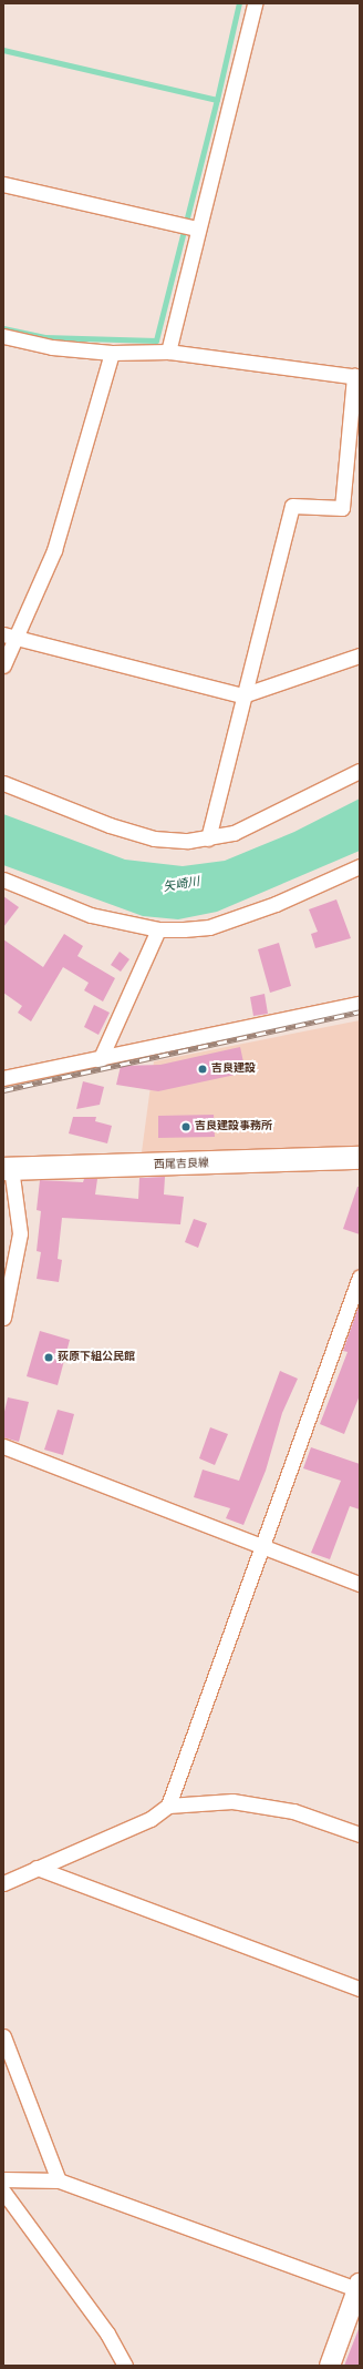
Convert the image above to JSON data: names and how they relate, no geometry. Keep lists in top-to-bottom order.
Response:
{
  "streets": {
    "main road": ["西尾吉良線"]
  },
  "water": ["矢崎川"],
  "places": ["吉良建設", "吉良建設事務所", "荻原下組公民館"]
}
